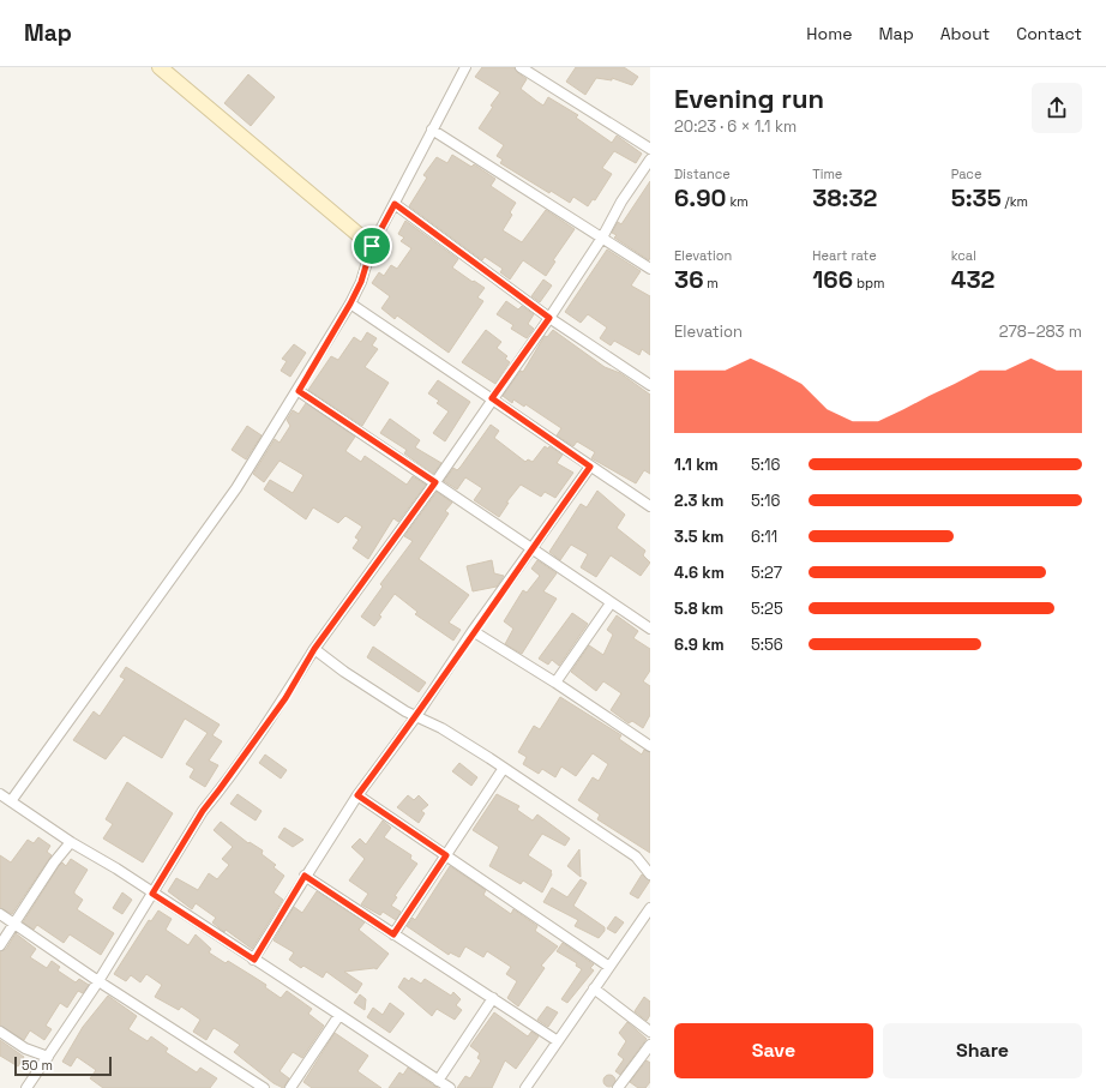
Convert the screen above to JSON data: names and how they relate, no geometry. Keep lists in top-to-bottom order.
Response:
{
  "scale_bar": "50 m",
  "page": {
    "header": "Map",
    "nav": [
      "Home",
      "Map",
      "About",
      "Contact"
    ],
    "heading": ["Evening run", "20:23 · 6 × 1.1 km"],
    "stats": [
      ["Distance", "6.90 km"],
      ["Time", "38:32"],
      ["Pace", "5:35 /km"],
      ["Elevation", "36 m"],
      ["Heart rate", "166 bpm"],
      ["kcal", "432"]
    ],
    "chart": ["Elevation", "278–283 m"],
    "list": [
      {
        "name": "1.1 km",
        "note": "5:16"
      },
      {
        "name": "2.3 km",
        "note": "5:16"
      },
      {
        "name": "3.5 km",
        "note": "6:11"
      },
      {
        "name": "4.6 km",
        "note": "5:27"
      },
      {
        "name": "5.8 km",
        "note": "5:25"
      },
      {
        "name": "6.9 km",
        "note": "5:56"
      }
    ],
    "buttons": ["Save", "Share"],
    "scale": "50 m"
  }
}
